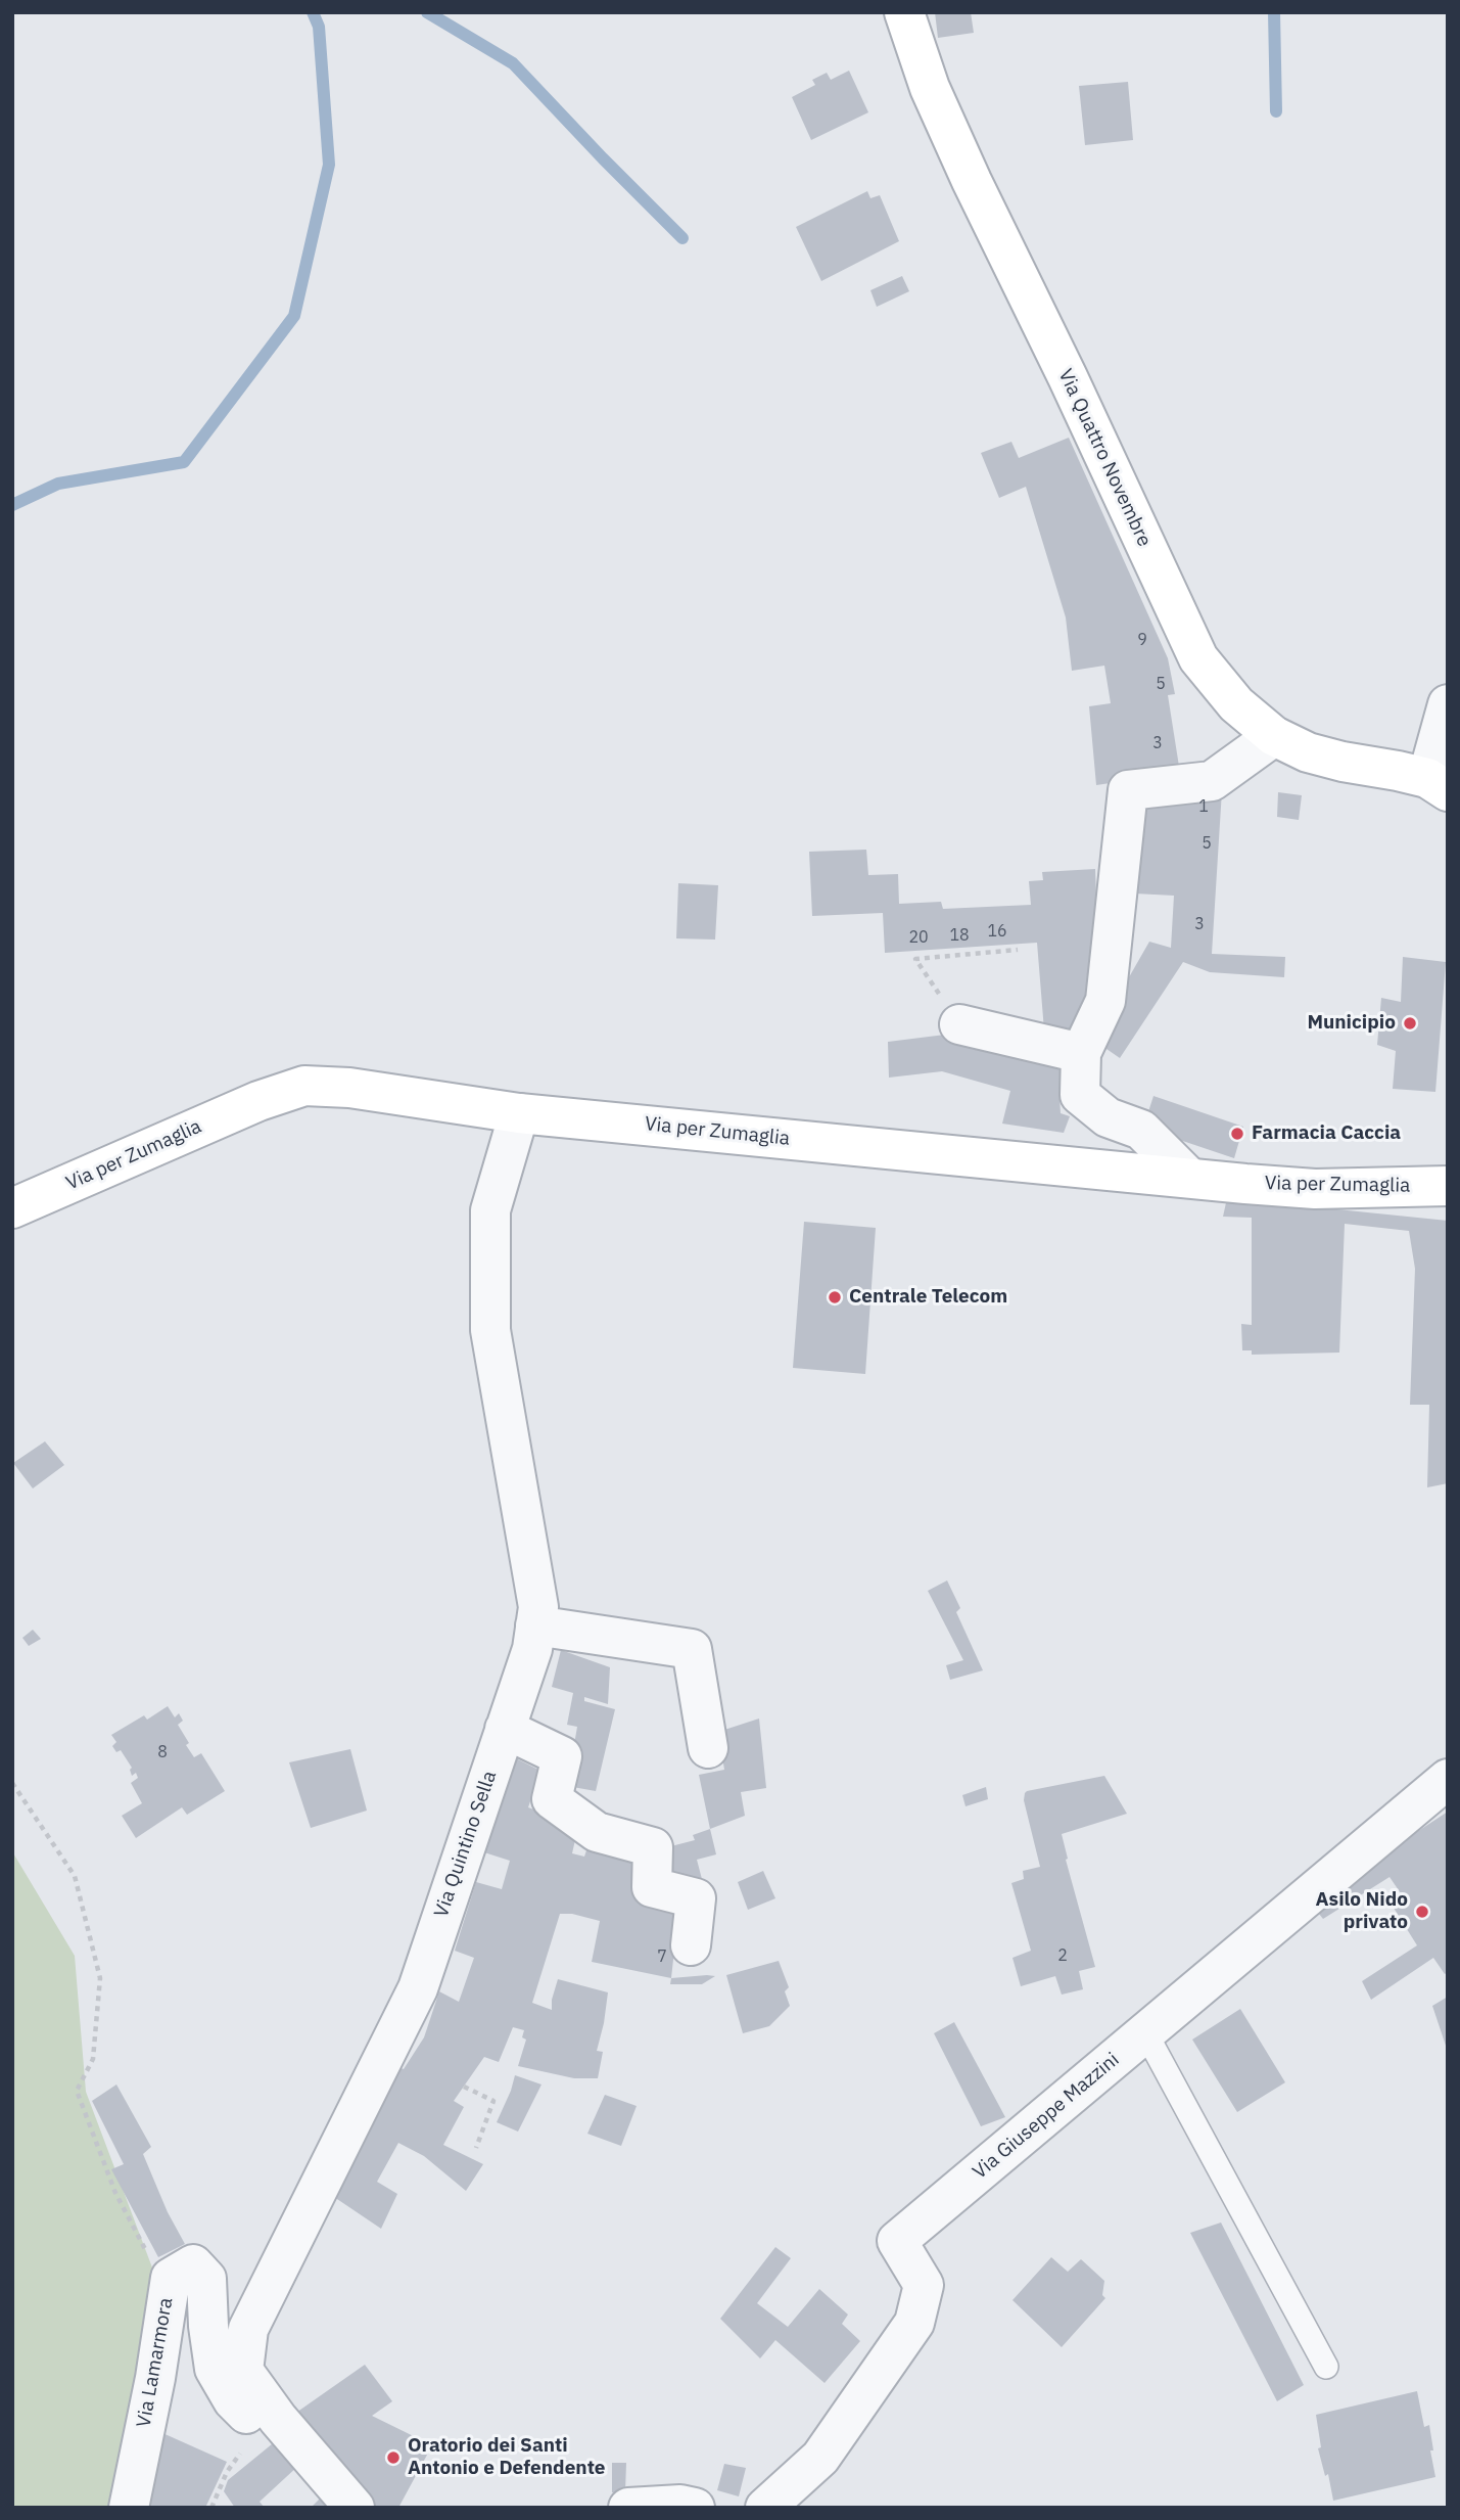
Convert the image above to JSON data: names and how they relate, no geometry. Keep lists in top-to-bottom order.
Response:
{
  "streets": {
    "street": [
      "Via Quattro Novembre",
      "Via per Zumaglia",
      "Via Quintino Sella",
      "Via Giuseppe Mazzini",
      "Via Lamarmora"
    ]
  },
  "crossings": [
    ["Via per Zumaglia", "Via Quintino Sella"],
    ["Via Quintino Sella", "Via Lamarmora"]
  ],
  "places": [
    "Municipio",
    "Farmacia Caccia",
    "Centrale Telecom",
    "Asilo Nido privato",
    "Oratorio dei Santi Antonio e Defendente"
  ],
  "house_numbers": [
    "9",
    "5",
    "3",
    "1",
    "5",
    "3",
    "16",
    "18",
    "20",
    "8",
    "2",
    "7"
  ]
}
